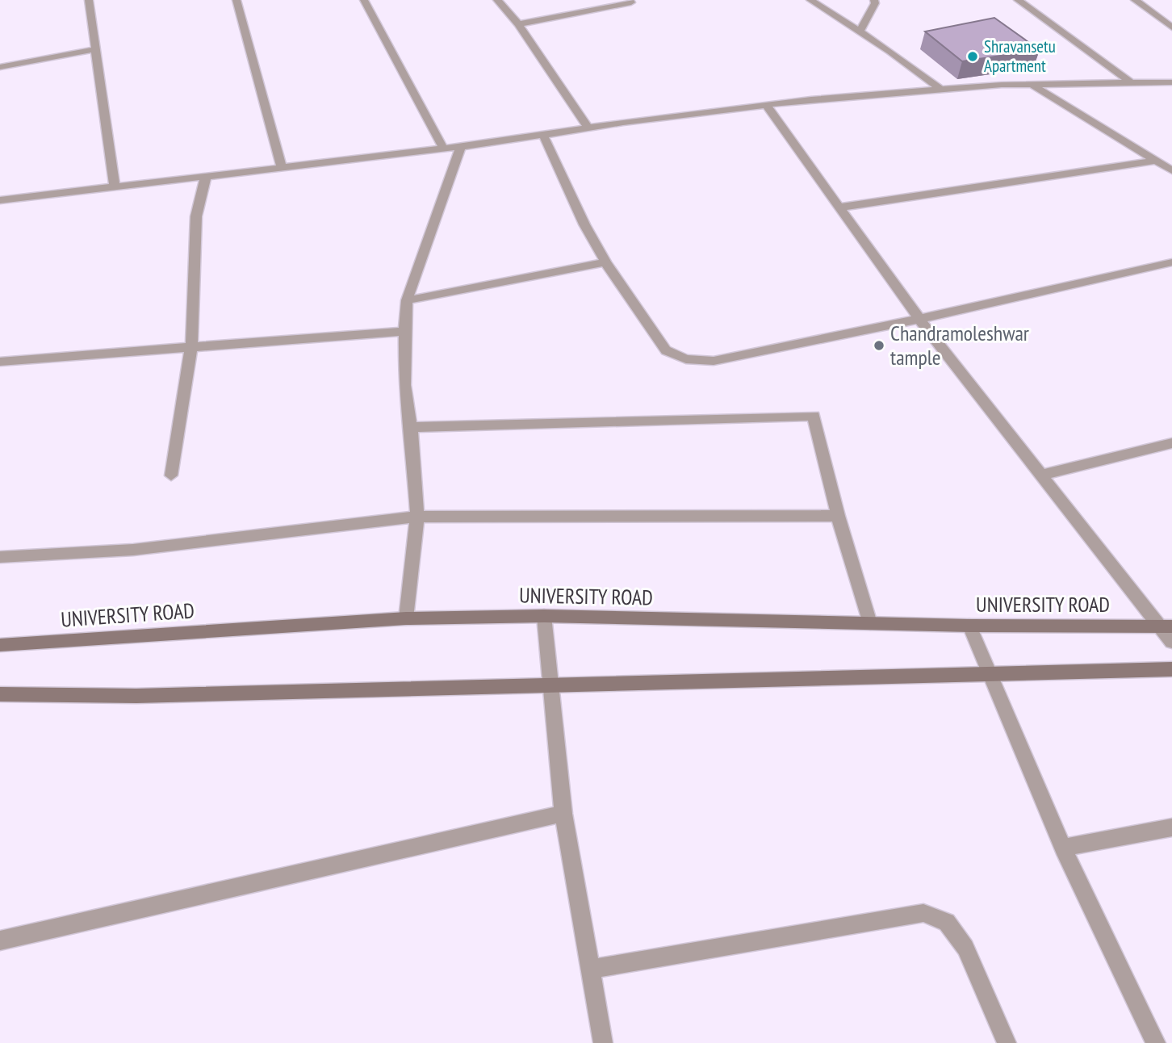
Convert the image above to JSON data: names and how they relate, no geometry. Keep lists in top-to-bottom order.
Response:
{
  "streets": {
    "street": ["UNIVERSITY ROAD"]
  },
  "places": ["Shravansetu Apartment", "Chandramoleshwar tample"]
}
